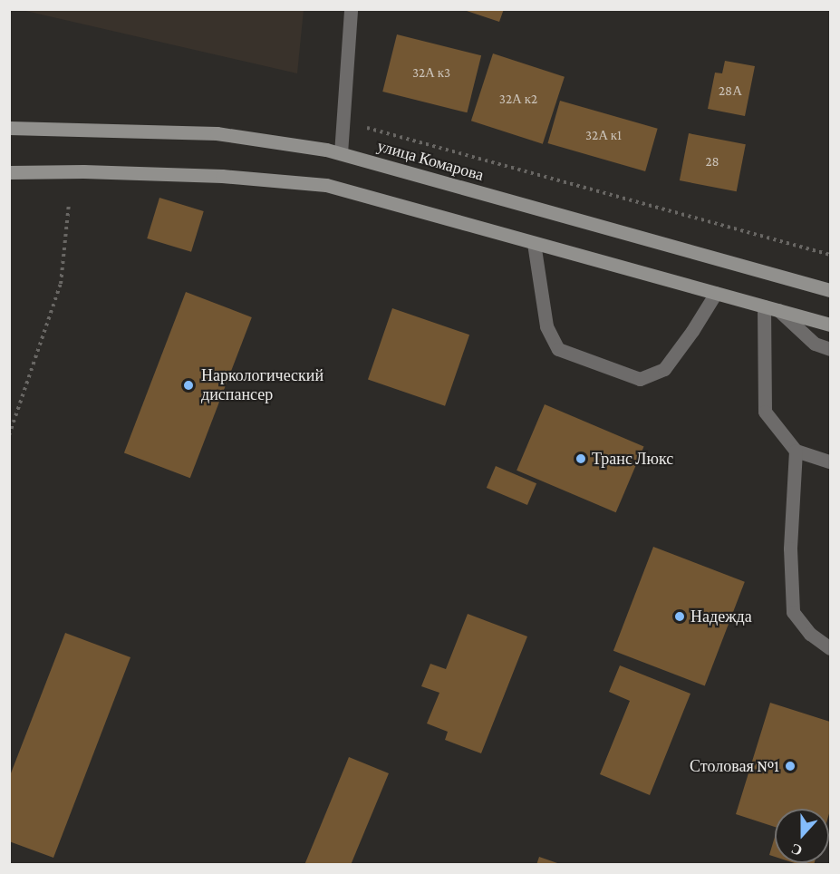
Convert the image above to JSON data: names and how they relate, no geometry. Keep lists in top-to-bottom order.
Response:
{
  "streets": {
    "street": ["улица Комарова"]
  },
  "places": [
    "Наркологический диспансер",
    "Транс Люкс",
    "Надежда",
    "Столовая №1"
  ],
  "house_numbers": [
    "32А к3",
    "28А",
    "32А к2",
    "32А к1",
    "28"
  ],
  "north": "bottom"
}
